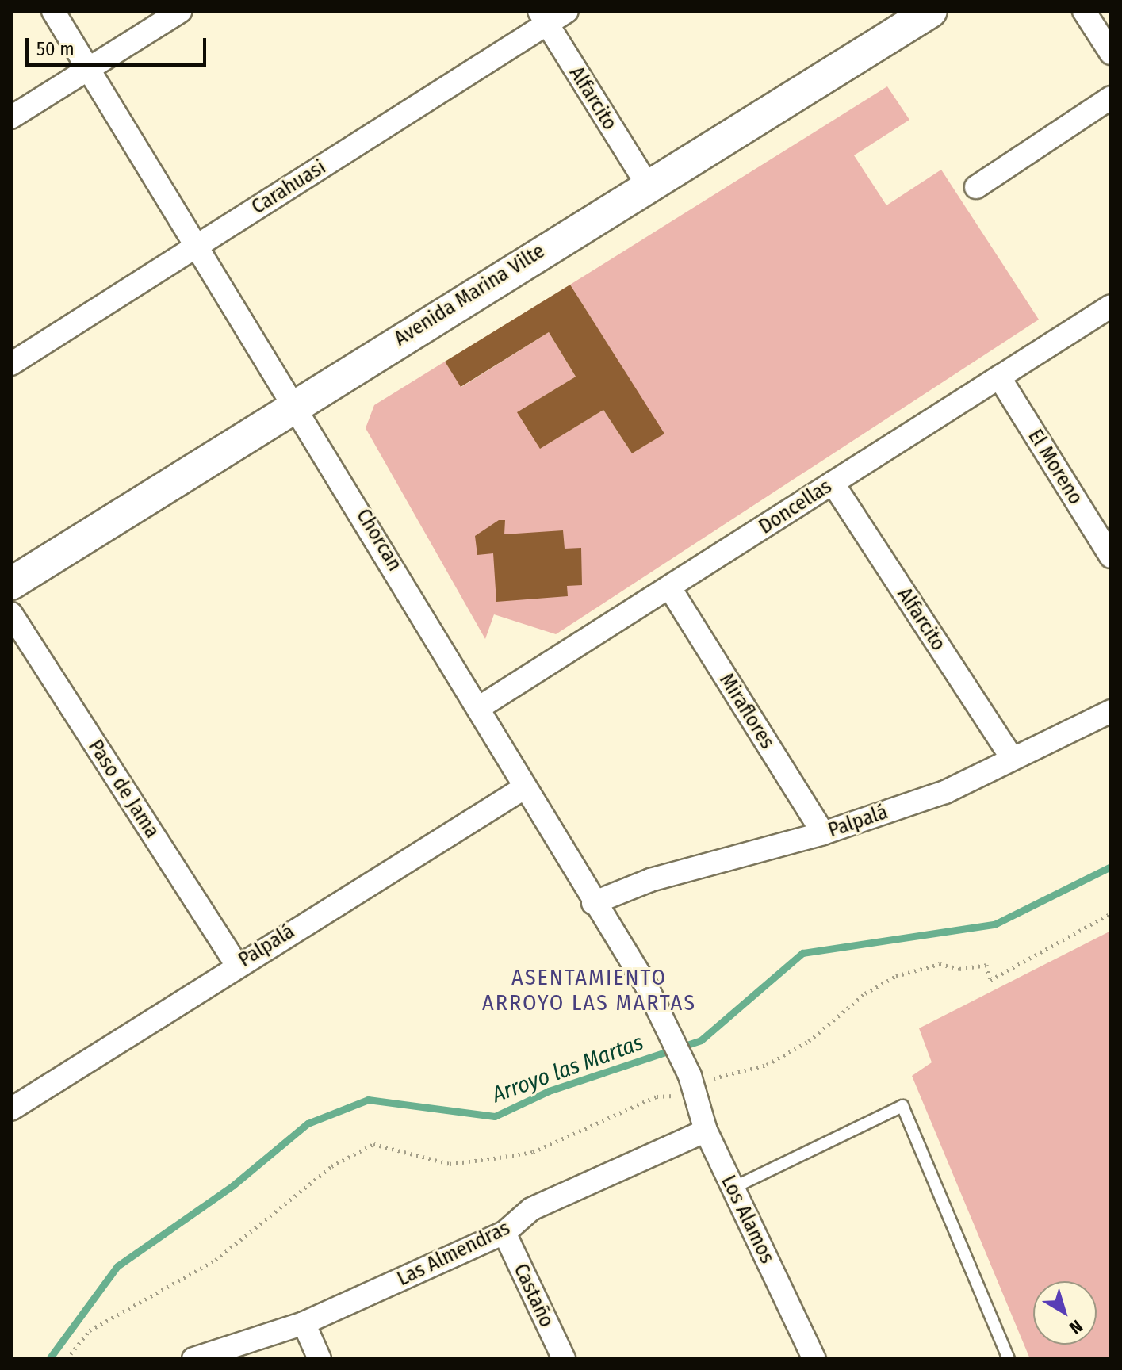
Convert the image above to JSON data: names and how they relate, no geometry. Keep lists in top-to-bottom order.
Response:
{
  "streets": {
    "street": [
      "Alfarcito",
      "Carahuasi",
      "Avenida Marina Vilte",
      "El Moreno",
      "Doncellas",
      "Chorcan",
      "Miraflores",
      "Paso de Jama",
      "Palpalá",
      "Los Alamos",
      "Las Almendras",
      "Castaño"
    ]
  },
  "crossings": [
    ["Alfarcito", "Carahuasi"],
    ["Alfarcito", "Avenida Marina Vilte"],
    ["Alfarcito", "Doncellas"],
    ["Alfarcito", "Palpalá"],
    ["Carahuasi", "Chorcan"],
    ["Avenida Marina Vilte", "Chorcan"],
    ["El Moreno", "Doncellas"],
    ["Doncellas", "Chorcan"],
    ["Doncellas", "Miraflores"],
    ["Chorcan", "Palpalá"],
    ["Chorcan", "Los Alamos"],
    ["Miraflores", "Palpalá"],
    ["Paso de Jama", "Palpalá"],
    ["Los Alamos", "Las Almendras"],
    ["Las Almendras", "Castaño"]
  ],
  "districts": ["ASENTAMIENTO ARROYO LAS MARTAS"],
  "water": ["Arroyo las Martas"],
  "scale_bar": "50 m",
  "north": "bottom right"
}
